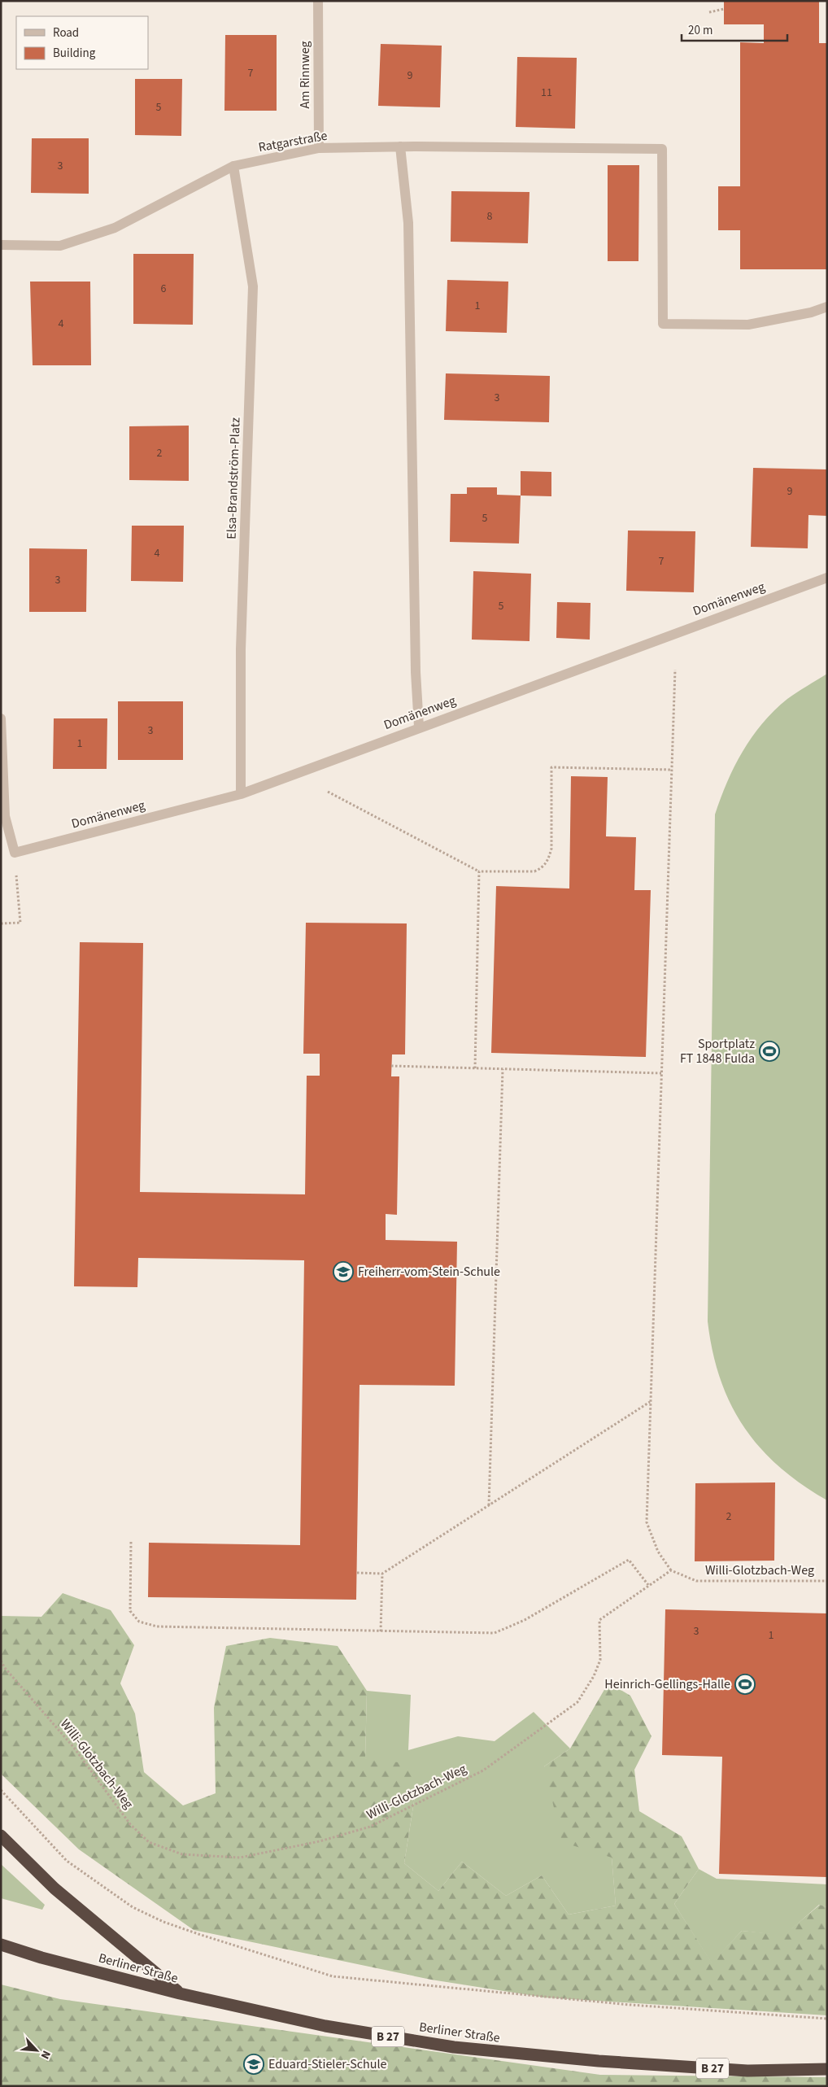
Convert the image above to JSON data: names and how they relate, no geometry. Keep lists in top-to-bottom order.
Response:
{
  "streets": {
    "highway": ["Berliner Straße", "B 27"],
    "street": [
      "Am Rinnweg",
      "Ratgarstraße",
      "Elsa-Brandström-Platz",
      "Domänenweg"
    ],
    "path": ["Willi-Glotzbach-Weg"]
  },
  "crossings": [
    ["Am Rinnweg", "Ratgarstraße"],
    ["Ratgarstraße", "Elsa-Brandström-Platz"],
    ["Elsa-Brandström-Platz", "Domänenweg"]
  ],
  "places": {
    "sports": ["Sportplatz FT 1848 Fulda", "Heinrich-Gellings-Halle"],
    "school or university": ["Freiherr-vom-Stein-Schule", "Eduard-Stieler-Schule"]
  },
  "house_numbers": [
    "7",
    "9",
    "11",
    "5",
    "3",
    "8",
    "6",
    "1",
    "4",
    "3",
    "2",
    "9",
    "5",
    "4",
    "7",
    "3",
    "5",
    "3",
    "1",
    "2",
    "3",
    "1"
  ],
  "legend": ["Road", "Building"],
  "scale_bar": "20 m",
  "north": "bottom right"
}
